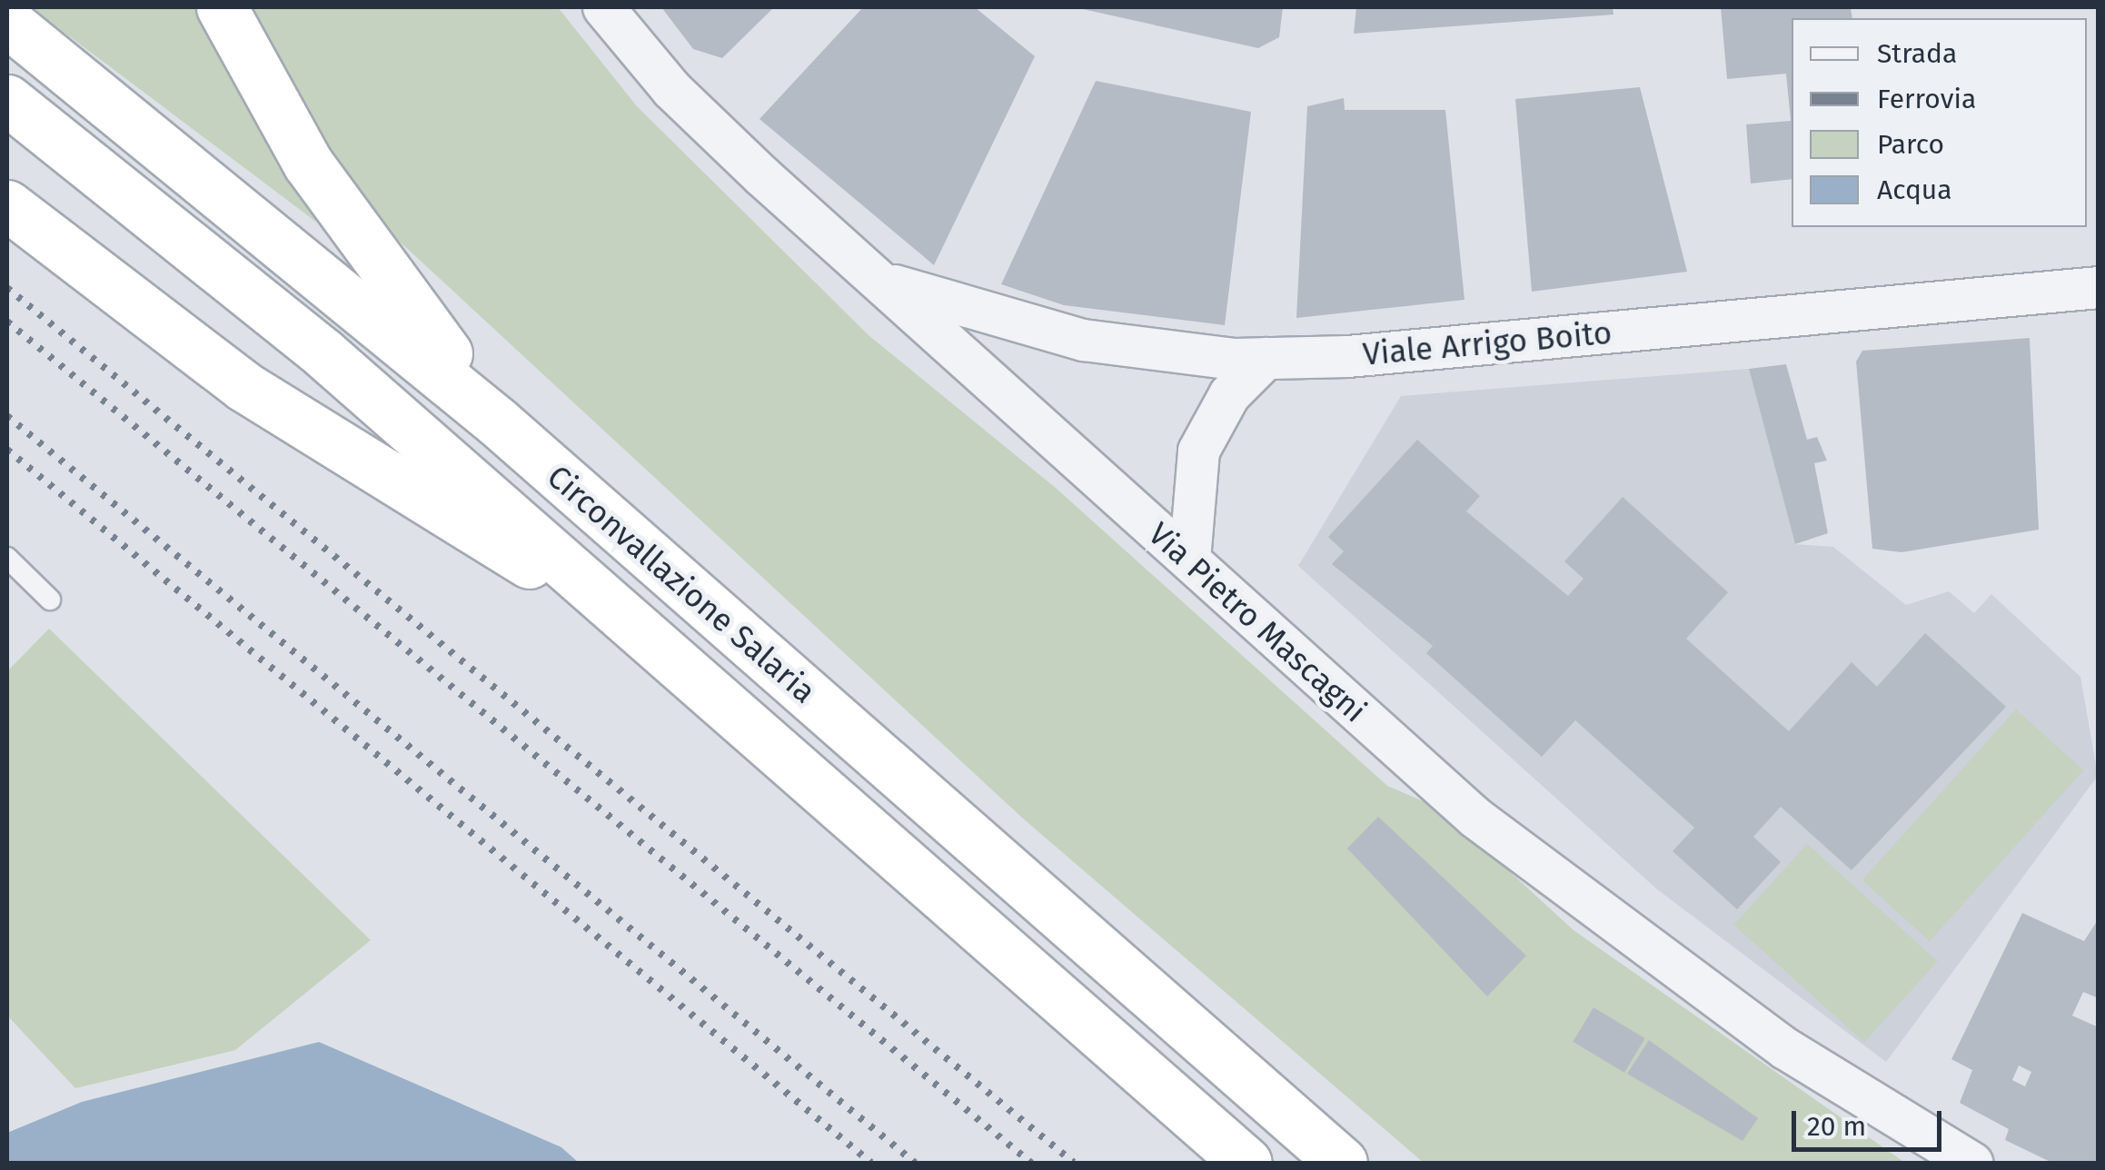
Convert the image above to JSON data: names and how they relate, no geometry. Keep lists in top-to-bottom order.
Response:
{
  "streets": {
    "highway": ["Circonvallazione Salaria"],
    "street": ["Viale Arrigo Boito", "Via Pietro Mascagni"]
  },
  "crossings": [
    ["Viale Arrigo Boito", "Via Pietro Mascagni"]
  ],
  "legend": [
    "Strada",
    "Ferrovia",
    "Parco",
    "Acqua"
  ],
  "scale_bar": "20 m"
}
